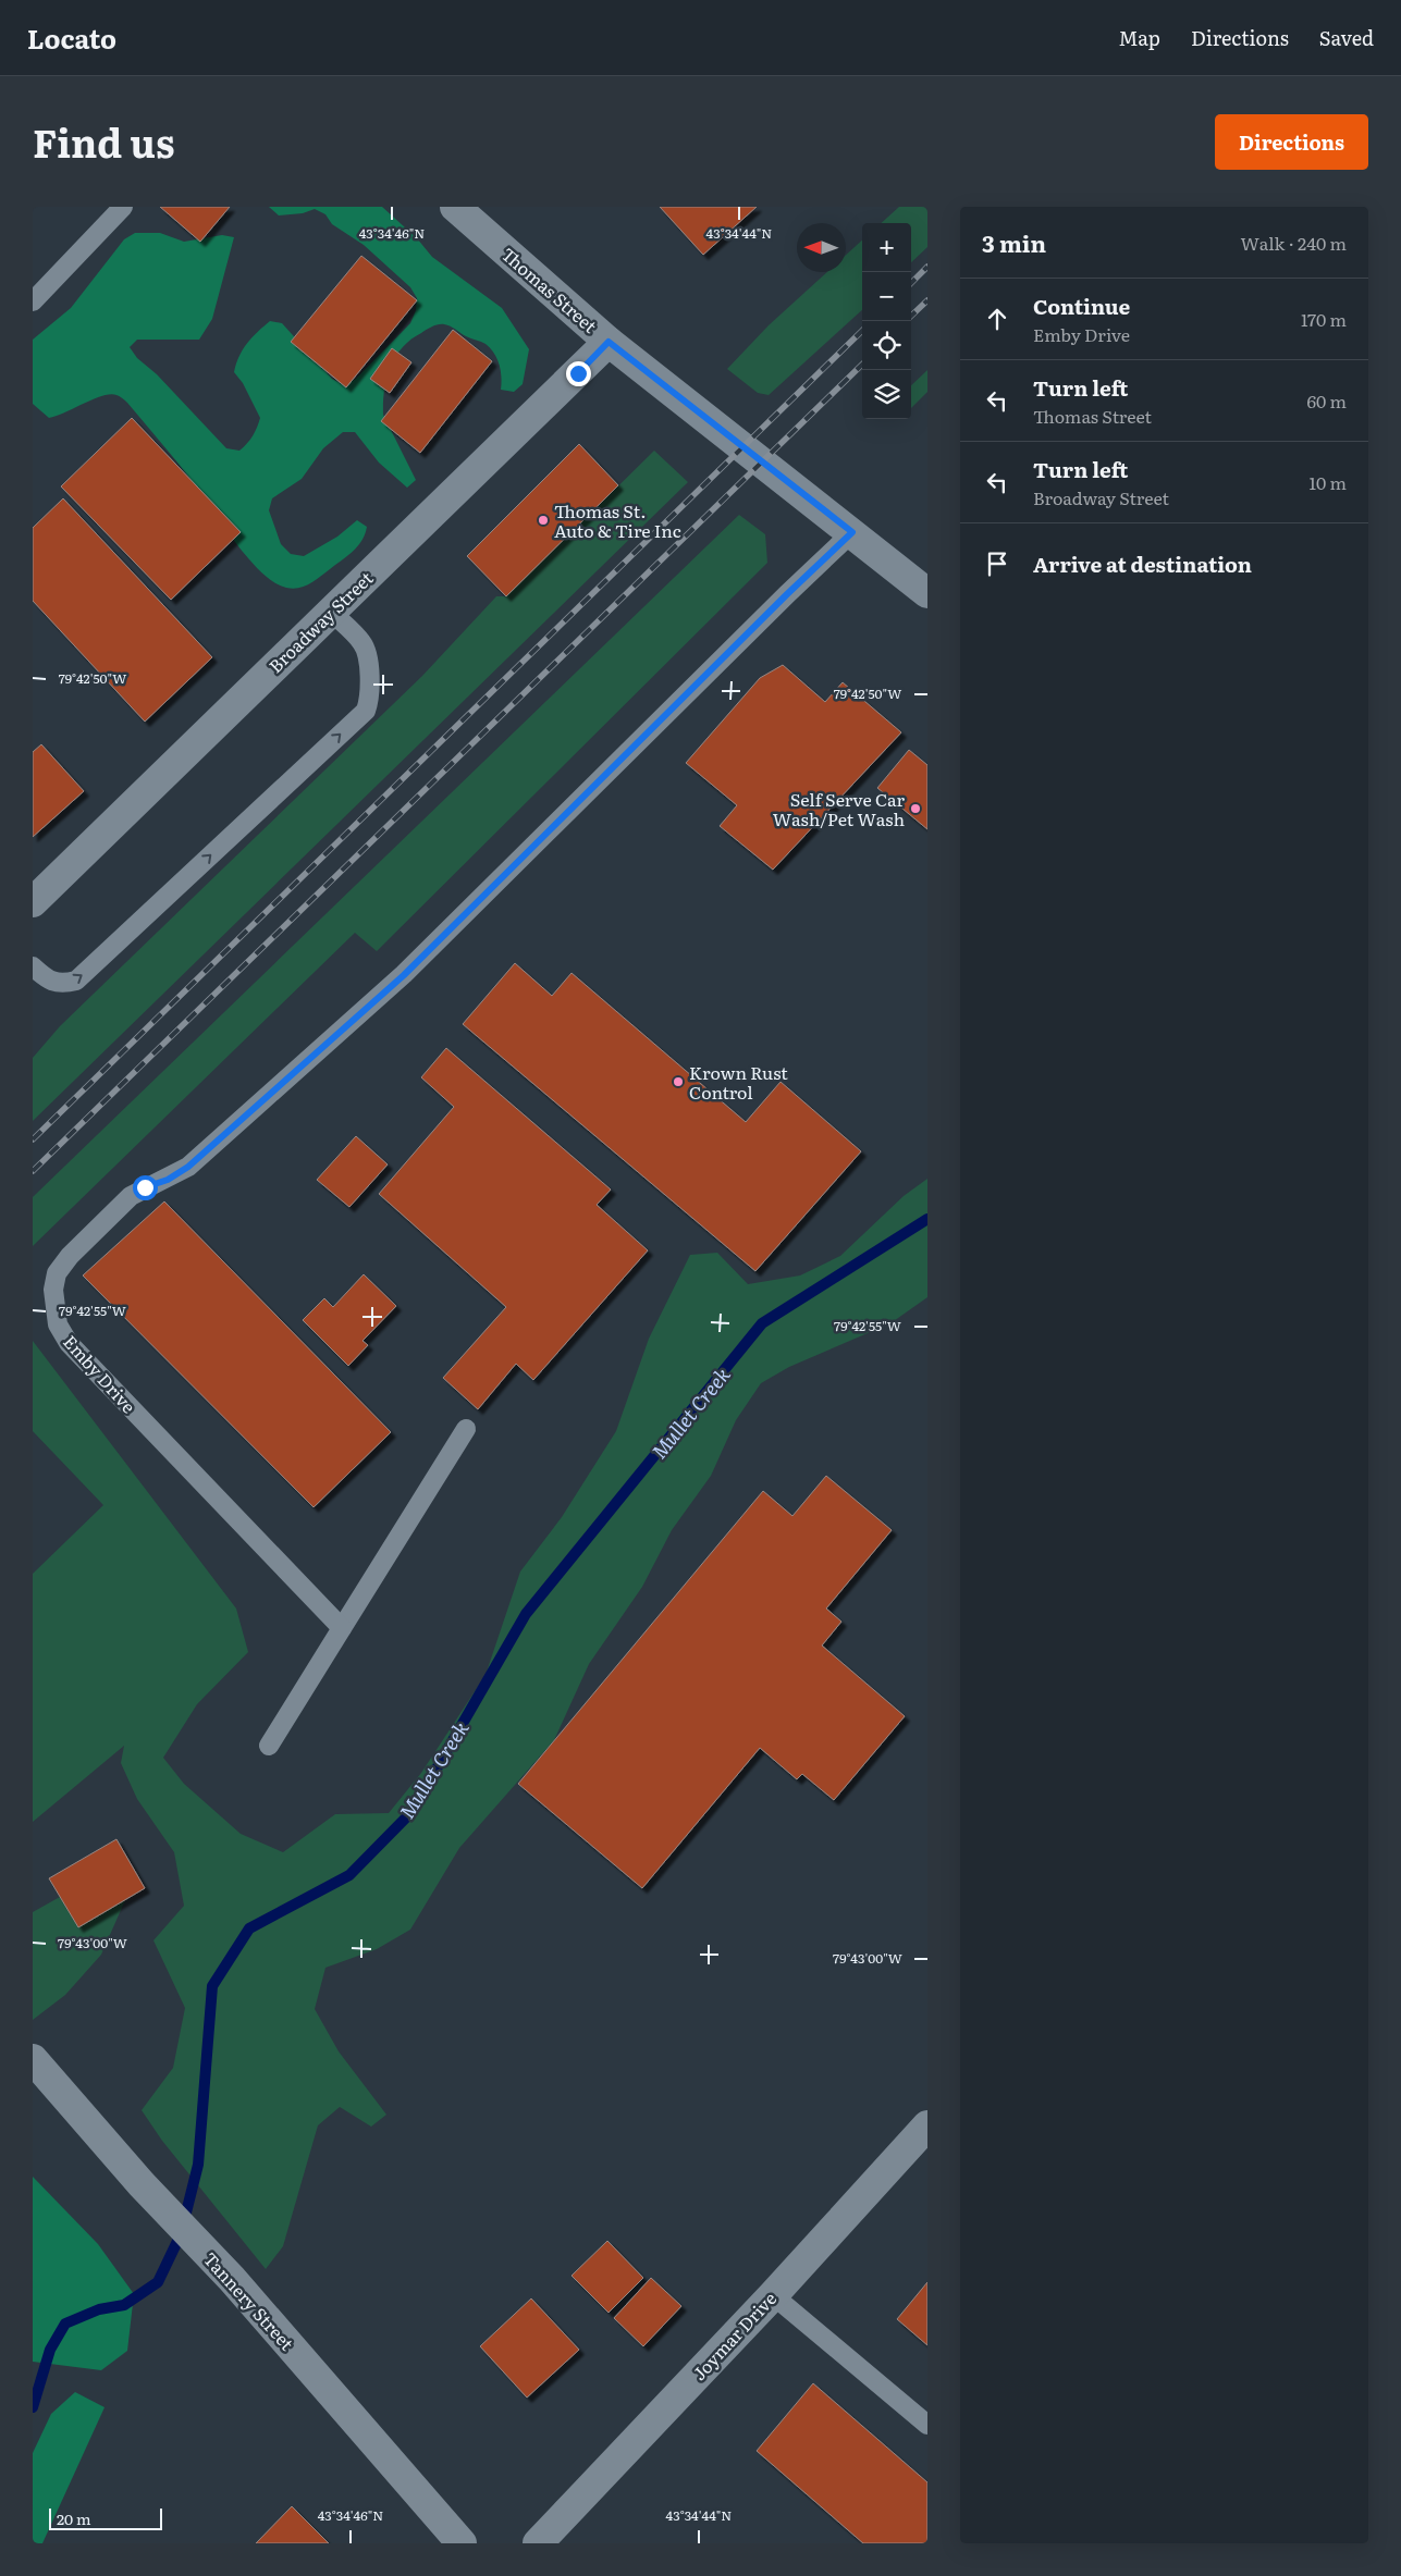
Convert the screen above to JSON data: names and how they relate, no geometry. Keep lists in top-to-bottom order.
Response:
{
  "streets": {
    "street": [
      "Thomas Street",
      "Broadway Street",
      "Tannery Street",
      "Joymar Drive"
    ],
    "lane": ["Emby Drive"]
  },
  "crossings": [
    ["Thomas Street", "Broadway Street"],
    ["Thomas Street", "Emby Drive"]
  ],
  "water": ["Mullet Creek"],
  "places": ["Thomas St. Auto & Tire Inc", "Self Serve Car Wash/Pet Wash", "Krown Rust Control"],
  "scale_bar": "20 m",
  "north": "left",
  "page": {
    "header": "Locato",
    "nav": ["Map", "Directions", "Saved"],
    "title": "Find us",
    "buttons": "Directions",
    "heading": ["3 min", "Walk · 240 m"],
    "map_buttons": ["+", "−"],
    "list": [
      ["Continue", "Emby Drive", "170 m"],
      ["Turn left", "Thomas Street", "60 m"],
      ["Turn left", "Broadway Street", "10 m"],
      "Arrive at destination"
    ],
    "scale": "20 m"
  },
  "coordinates": [
    "43°34'46\"N",
    "43°34'44\"N",
    "79°42'50\"W",
    "79°42'55\"W",
    "79°43'00\"W"
  ]
}
